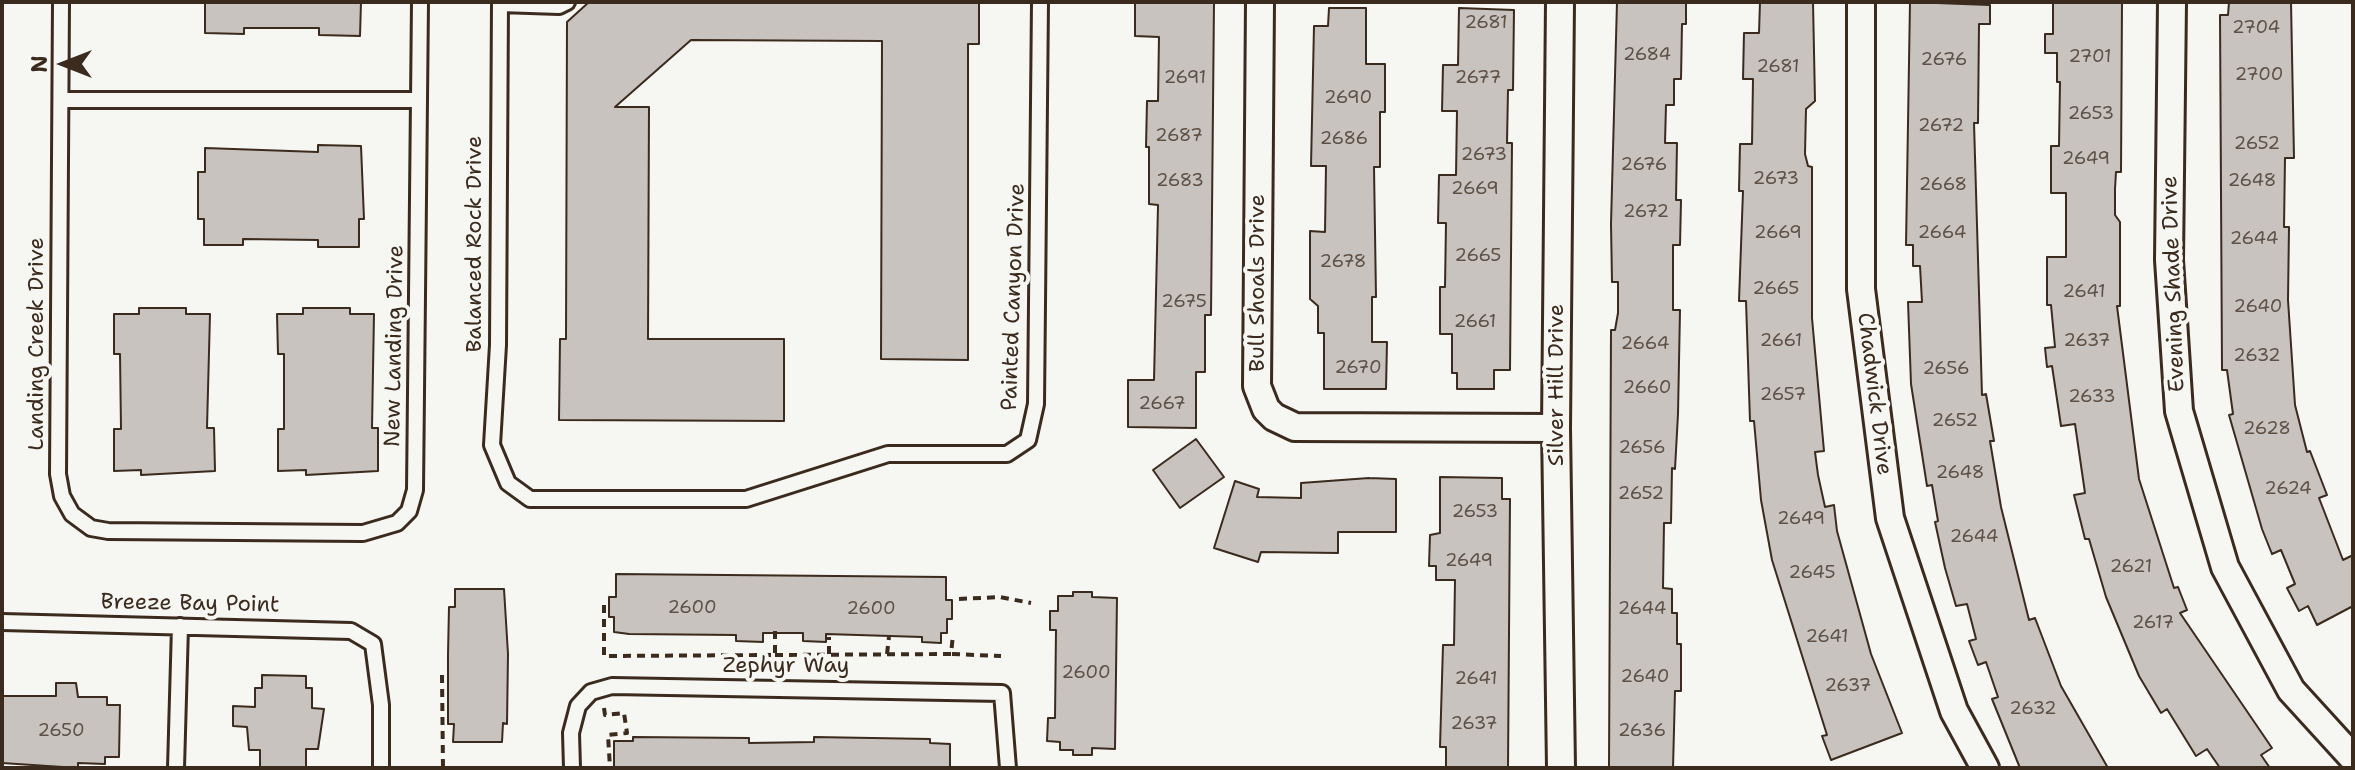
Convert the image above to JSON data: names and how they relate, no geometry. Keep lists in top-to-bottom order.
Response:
{
  "streets": {
    "street": [
      "Bull Shoals Drive",
      "Evening Shade Drive",
      "Silver Hill Drive",
      "Chadwick Drive"
    ],
    "lane": [
      "Balanced Rock Drive",
      "Painted Canyon Drive",
      "Landing Creek Drive",
      "New Landing Drive",
      "Breeze Bay Point",
      "Zephyr Way"
    ]
  },
  "crossings": [
    ["Balanced Rock Drive", "Painted Canyon Drive"],
    ["Bull Shoals Drive", "Silver Hill Drive"],
    ["Landing Creek Drive", "New Landing Drive"]
  ],
  "house_numbers": [
    "2681",
    "2704",
    "2684",
    "2701",
    "2676",
    "2681",
    "2700",
    "2691",
    "2677",
    "2690",
    "2653",
    "2672",
    "2687",
    "2686",
    "2652",
    "2673",
    "2649",
    "2676",
    "2673",
    "2683",
    "2648",
    "2668",
    "2669",
    "2672",
    "2669",
    "2664",
    "2644",
    "2665",
    "2678",
    "2665",
    "2641",
    "2675",
    "2640",
    "2661",
    "2661",
    "2637",
    "2664",
    "2632",
    "2670",
    "2656",
    "2660",
    "2657",
    "2633",
    "2667",
    "2652",
    "2628",
    "2656",
    "2648",
    "2624",
    "2652",
    "2653",
    "2649",
    "2644",
    "2649",
    "2621",
    "2645",
    "2600",
    "2600",
    "2644",
    "2617",
    "2641",
    "2600",
    "2640",
    "2641",
    "2637",
    "2632",
    "2637",
    "2650",
    "2636"
  ],
  "north": "left"
}
